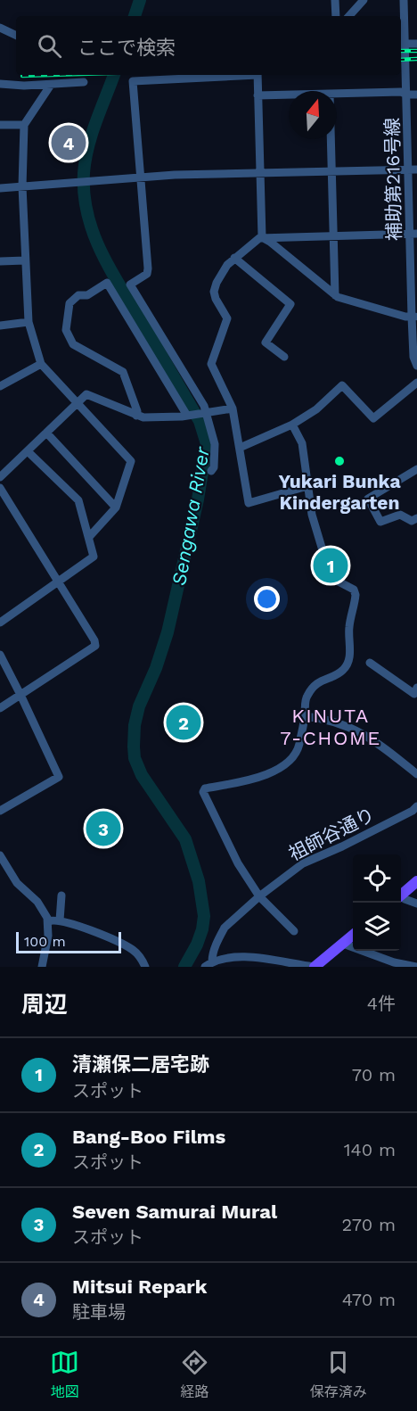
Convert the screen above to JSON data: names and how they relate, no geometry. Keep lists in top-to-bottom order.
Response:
{
  "streets": {
    "street": ["補助第216号線", "祖師谷通り"]
  },
  "districts": ["KINUTA 7-CHOME"],
  "water": ["Sengawa River"],
  "places": ["Yukari Bunka Kindergarten"],
  "scale_bar": "100 m",
  "north": "top",
  "page": {
    "search": "ここで検索",
    "pins": [
      "4",
      "1",
      "2",
      "3"
    ],
    "scale": "100 m",
    "heading": ["周辺", "4件"],
    "list": [
      {
        "mark": "1",
        "name": "清瀬保二居宅跡",
        "note": "スポット",
        "value": "70 m"
      },
      {
        "mark": "2",
        "name": "Bang-Boo Films",
        "note": "スポット",
        "value": "140 m"
      },
      {
        "mark": "3",
        "name": "Seven Samurai Mural",
        "note": "スポット",
        "value": "270 m"
      },
      {
        "mark": "4",
        "name": "Mitsui Repark",
        "note": "駐車場",
        "value": "470 m"
      }
    ],
    "nav": ["地図", "経路", "保存済み"]
  }
}
